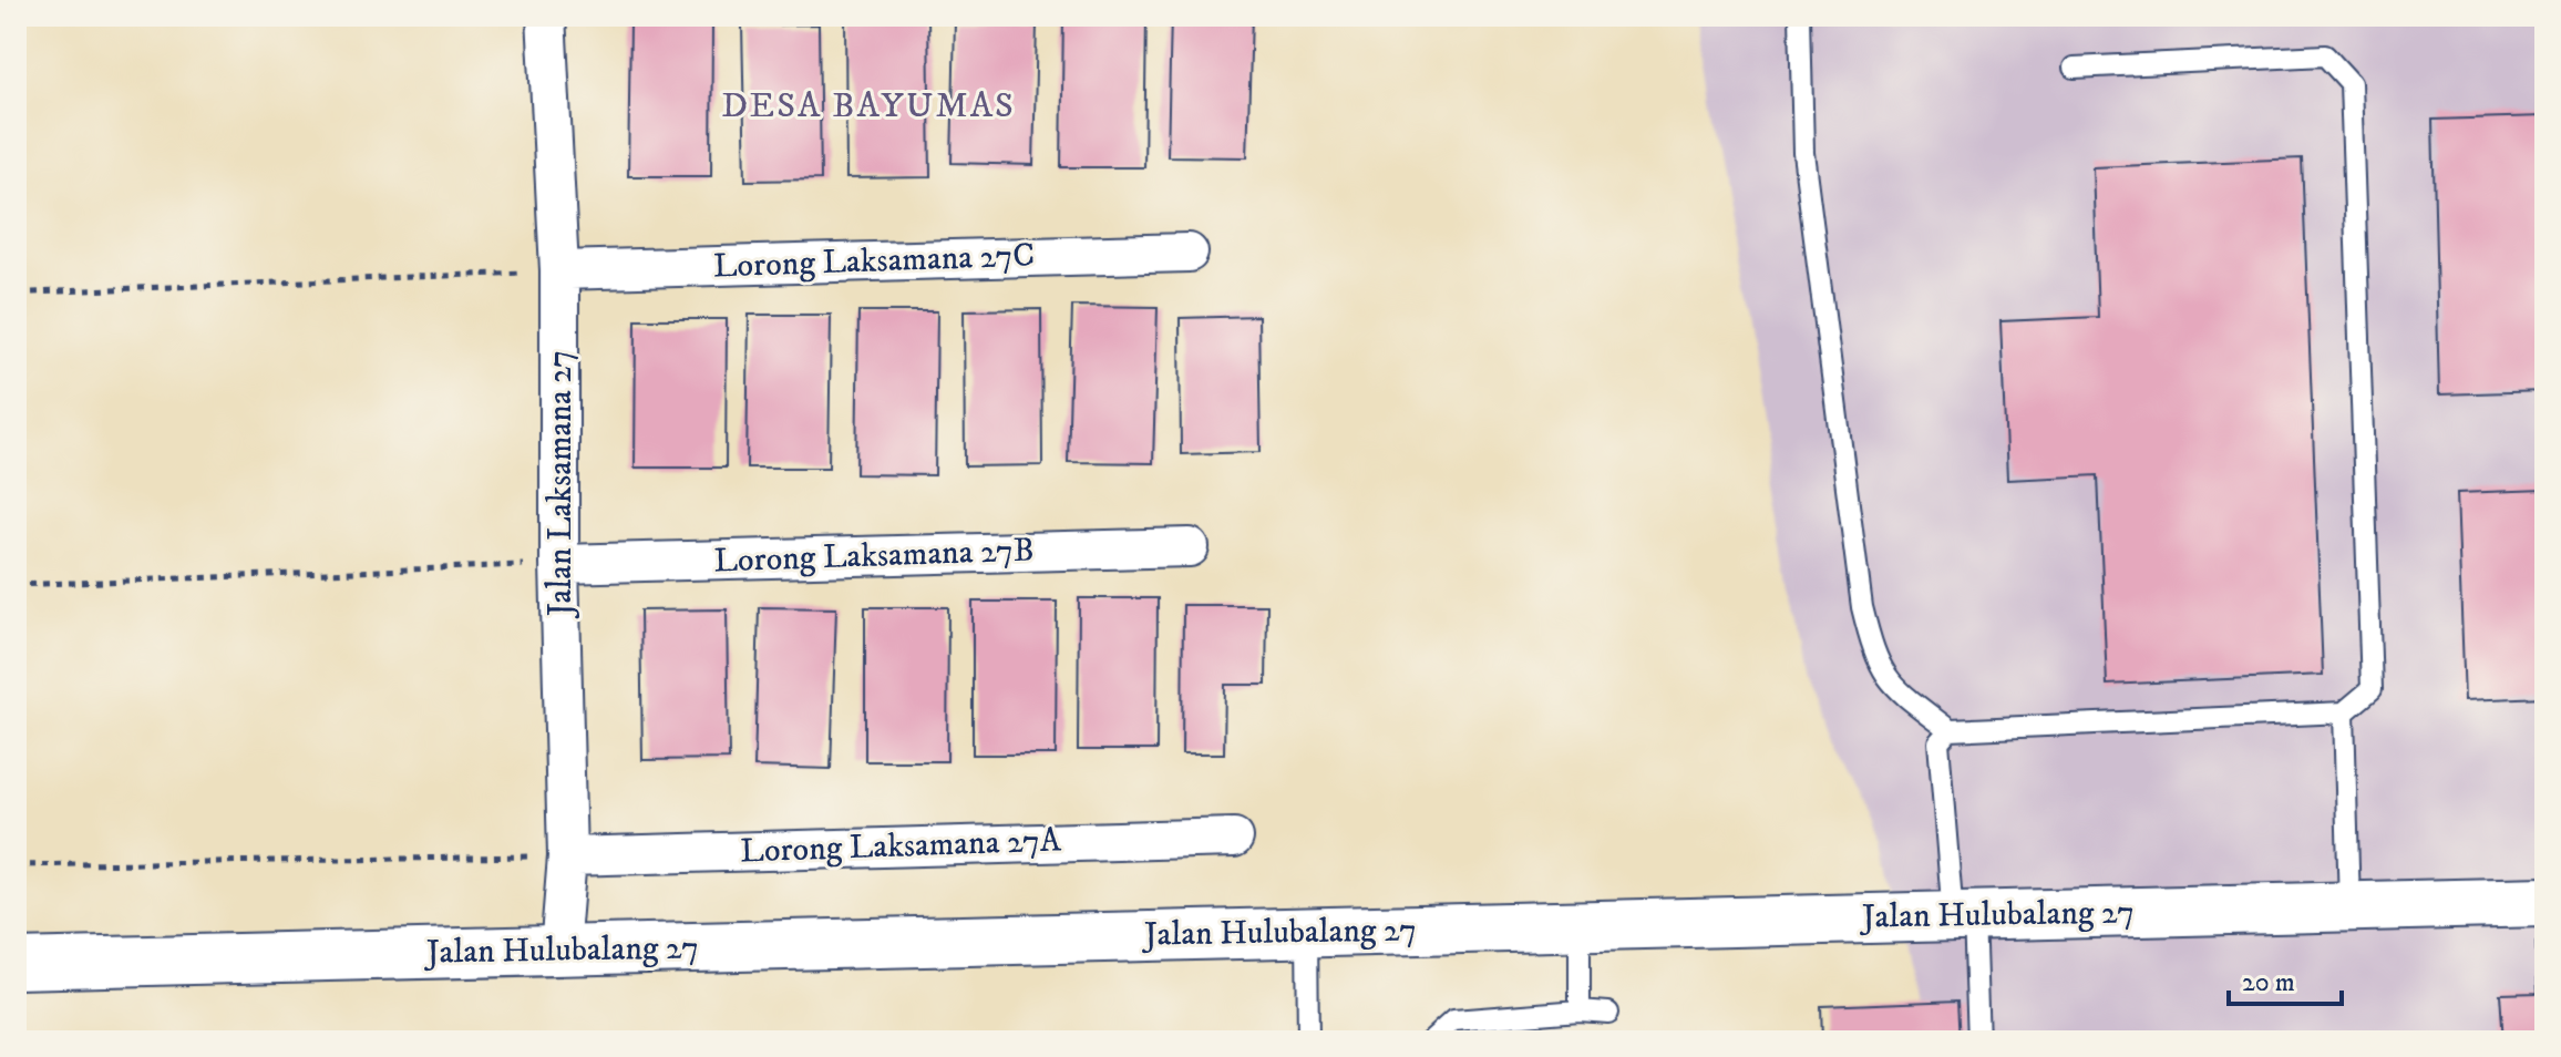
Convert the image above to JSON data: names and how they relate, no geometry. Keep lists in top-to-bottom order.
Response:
{
  "streets": {
    "street": [
      "Lorong Laksamana 27C",
      "Jalan Laksamana 27",
      "Lorong Laksamana 27B",
      "Lorong Laksamana 27A",
      "Jalan Hulubalang 27"
    ]
  },
  "crossings": [
    ["Lorong Laksamana 27C", "Jalan Laksamana 27"],
    ["Jalan Laksamana 27", "Lorong Laksamana 27B"],
    ["Jalan Laksamana 27", "Lorong Laksamana 27A"],
    ["Jalan Laksamana 27", "Jalan Hulubalang 27"]
  ],
  "districts": ["DESA BAYUMAS"],
  "scale_bar": "20 m"
}
